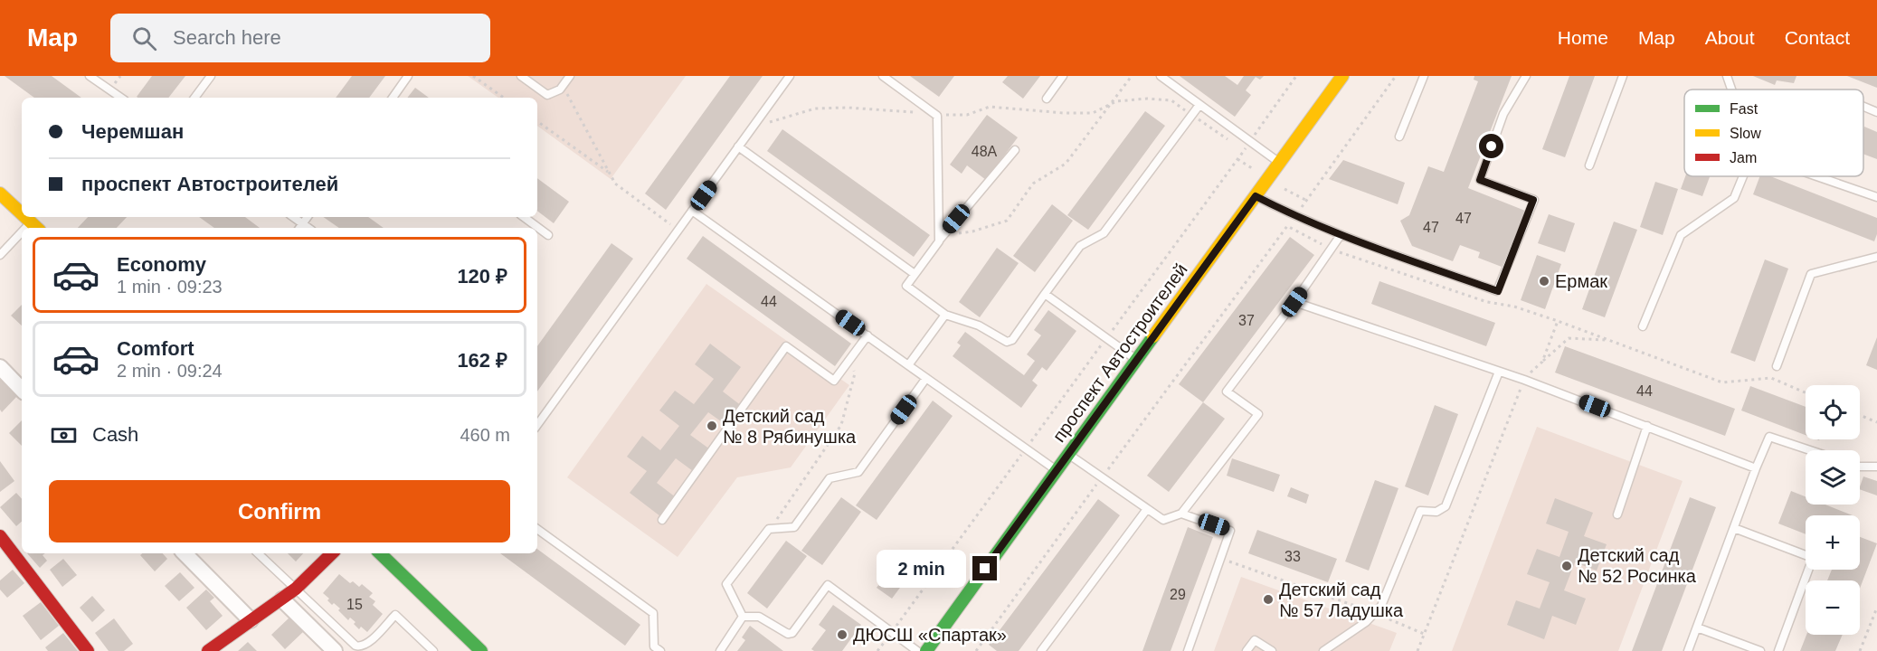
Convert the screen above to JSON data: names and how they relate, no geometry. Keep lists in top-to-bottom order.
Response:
{
  "streets": {
    "main road": ["проспект Автостроителей"]
  },
  "places": [
    "Ермак",
    "Детский сад № 8 Рябинушка",
    "Детский сад № 52 Росинка",
    "Детский сад № 57 Ладушка",
    "ДЮСШ «Спартак»"
  ],
  "house_numbers": [
    "48А",
    "47",
    "47",
    "44",
    "37",
    "44",
    "33",
    "29",
    "15"
  ],
  "legend": ["Fast", "Slow", "Jam"],
  "page": {
    "header": "Map",
    "search": "Search here",
    "nav": [
      "Home",
      "Map",
      "About",
      "Contact"
    ],
    "banner": ["Черемшан", "проспект Автостроителей"],
    "list": [
      {
        "name": "Economy",
        "note": "1 min · 09:23",
        "value": "120 ₽"
      },
      {
        "name": "Comfort",
        "note": "2 min · 09:24",
        "value": "162 ₽"
      }
    ],
    "map_buttons": ["+", "−"],
    "pay": ["Cash", "460 m"],
    "buttons": "Confirm",
    "bubble": "2 min"
  }
}
